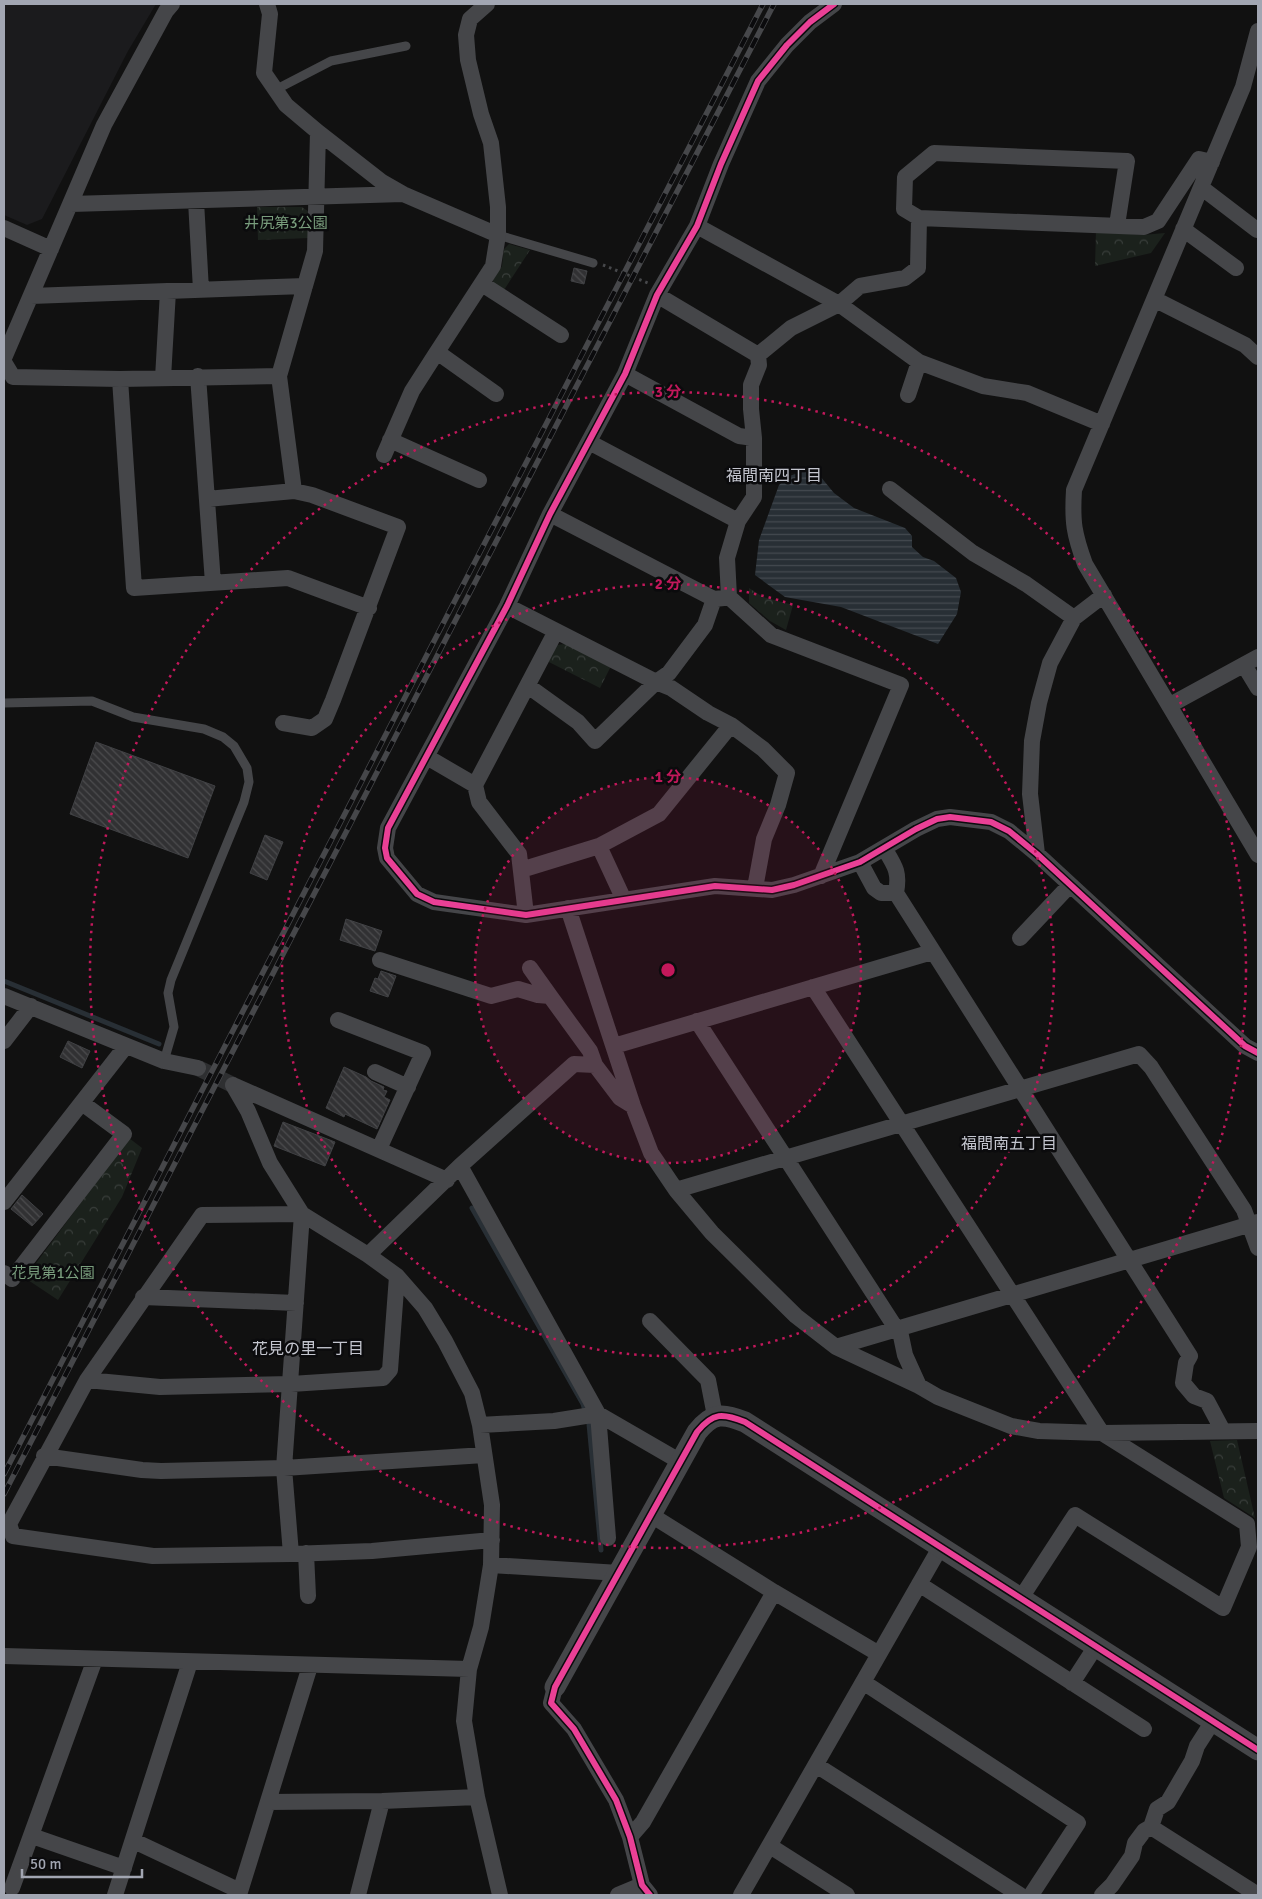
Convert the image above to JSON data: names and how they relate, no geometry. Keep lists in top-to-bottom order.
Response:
{
  "districts": ["福間南四丁目", "福間南五丁目", "花見の里一丁目"],
  "parks": ["井尻第3公園", "花見第1公園"],
  "scale_bar": "50 m",
  "rings": ["3 分", "2 分", "1 分"]
}
